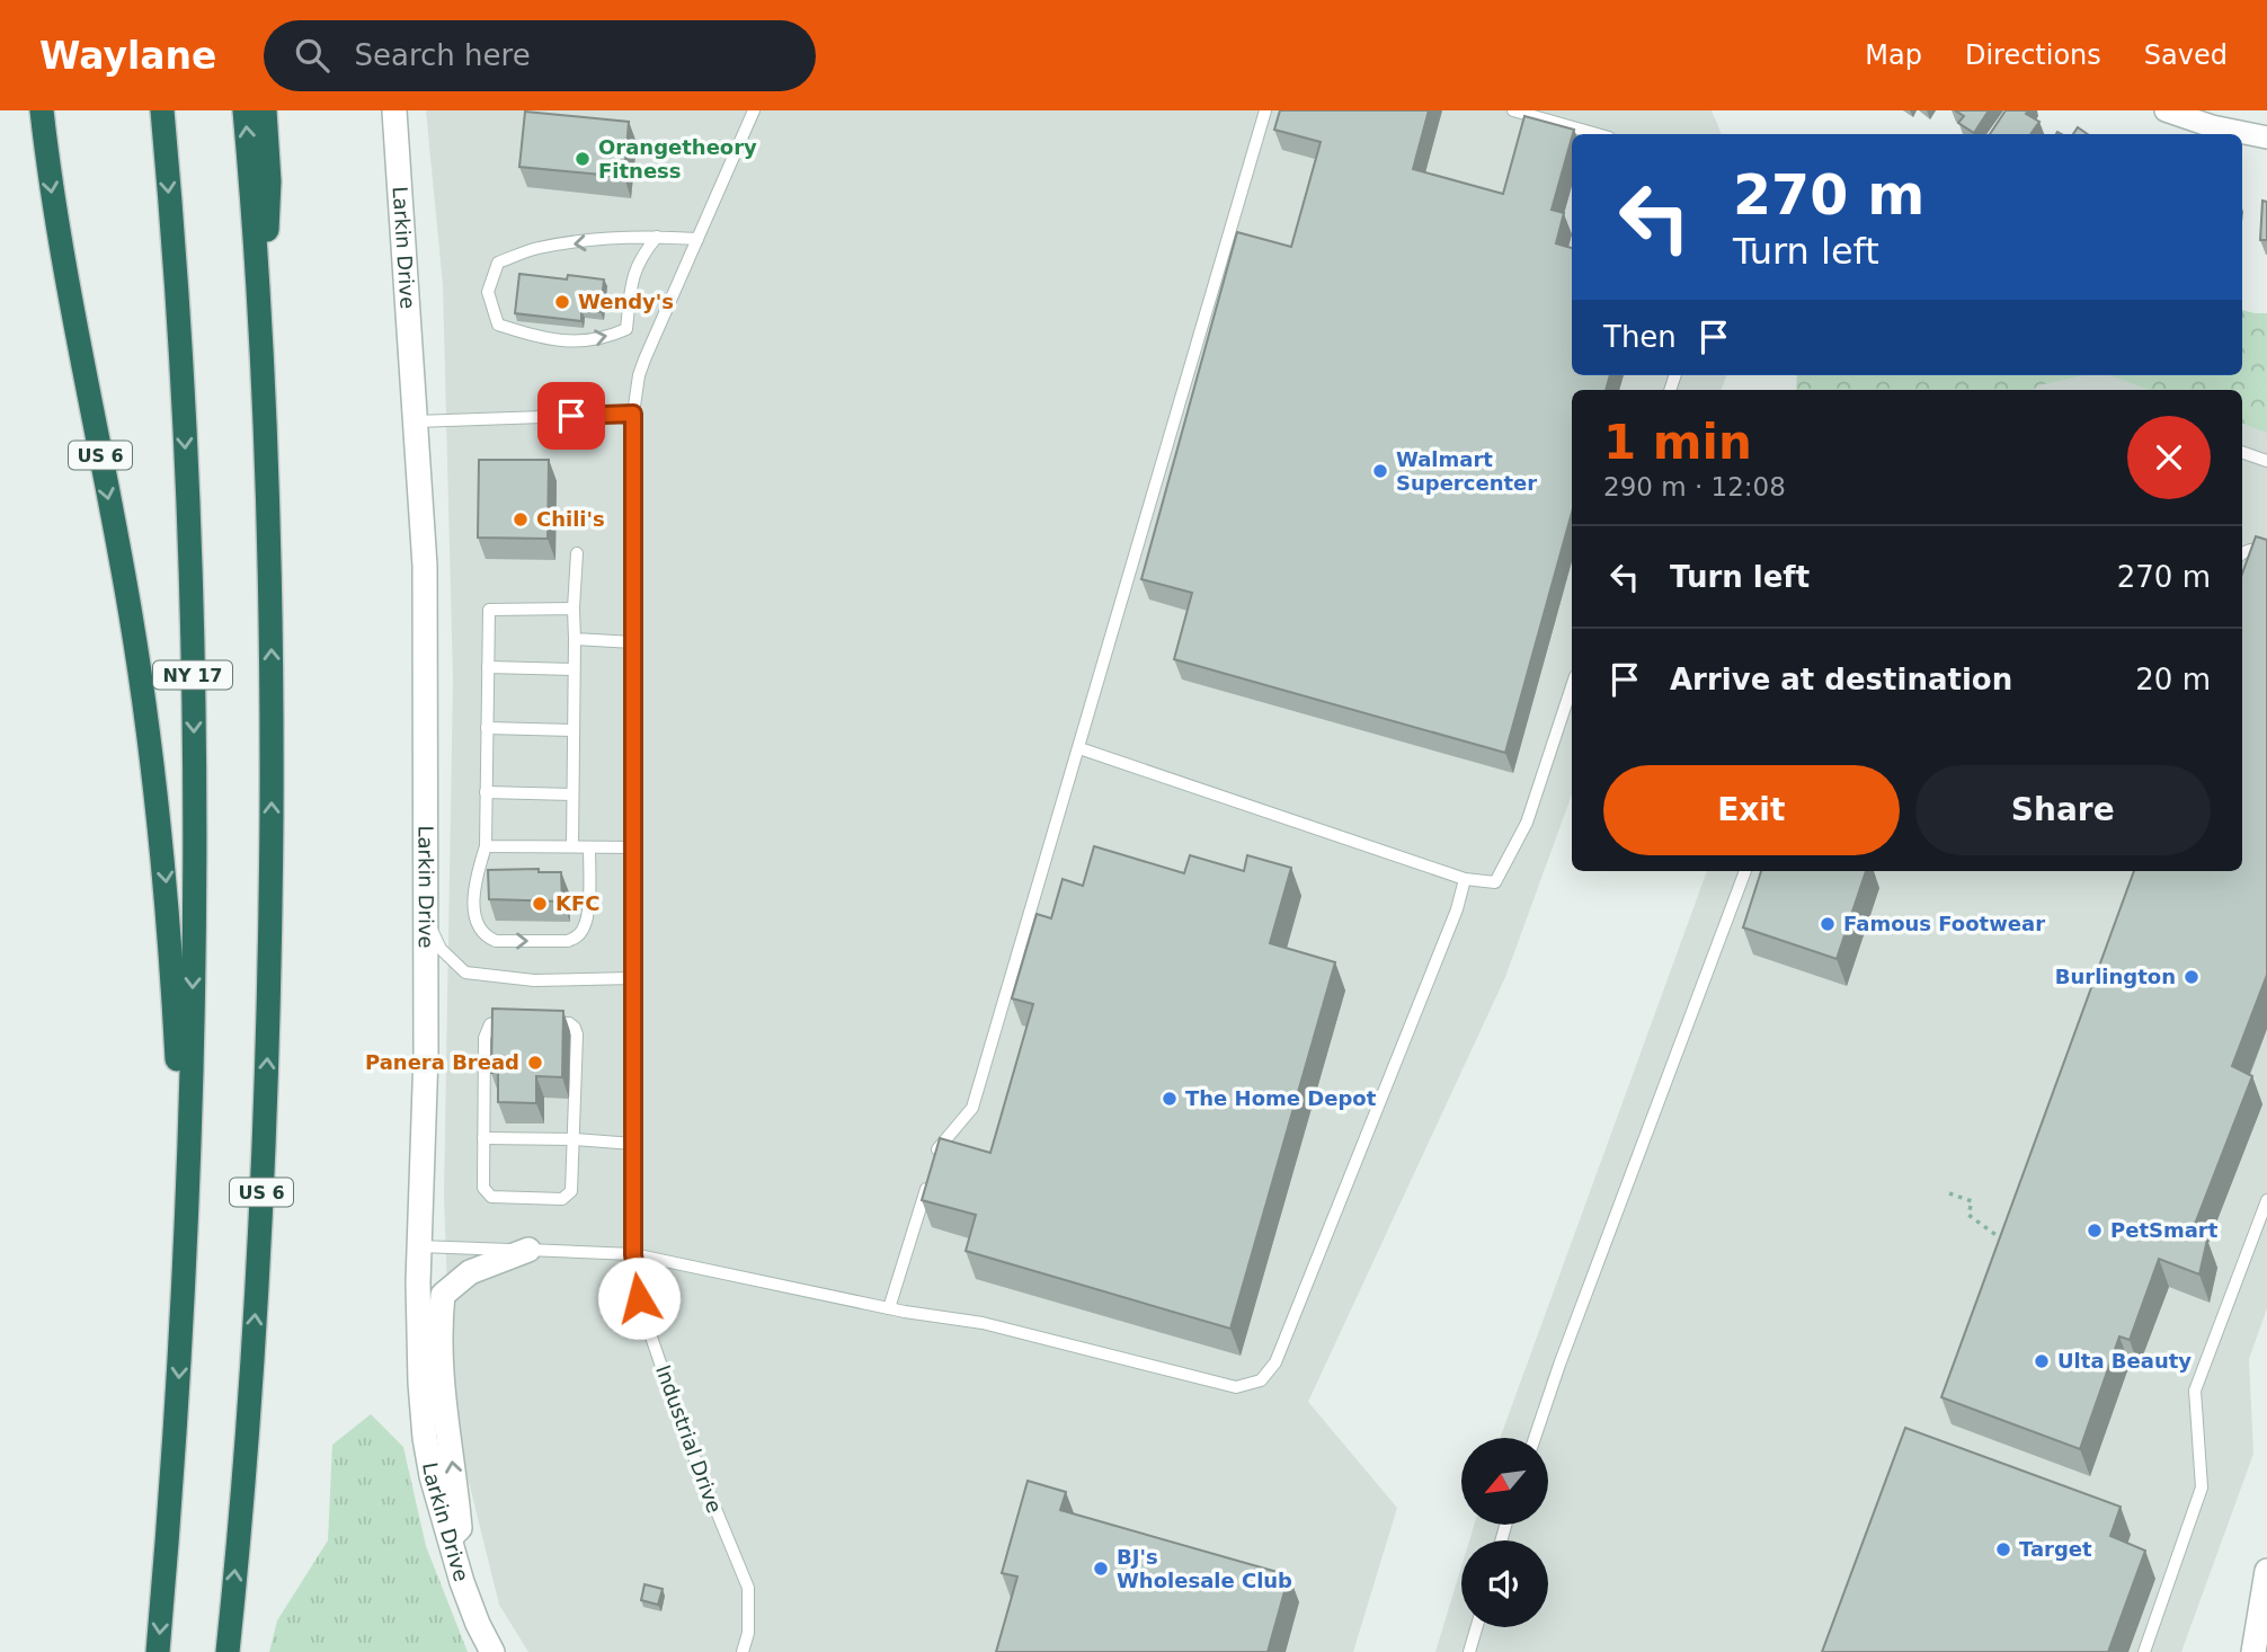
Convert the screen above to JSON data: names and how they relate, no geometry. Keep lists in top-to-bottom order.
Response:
{
  "streets": {
    "highway": ["US 6", "NY 17"],
    "street": ["Larkin Drive"],
    "lane": ["Industrial Drive"]
  },
  "crossings": [
    ["US 6", "NY 17"]
  ],
  "places": [
    "Orangetheory Fitness",
    "Wendy's",
    "Walmart Supercenter",
    "Chili's",
    "KFC",
    "Famous Footwear",
    "Burlington",
    "Panera Bread",
    "The Home Depot",
    "PetSmart",
    "Ulta Beauty",
    "Target",
    "BJ's Wholesale Club"
  ],
  "north": "bottom left",
  "page": {
    "header": "Waylane",
    "search": "Search here",
    "nav": ["Map", "Directions", "Saved"],
    "turn": ["270 m", "Turn left"],
    "then": "Then",
    "heading": ["1 min", "290 m · 12:08"],
    "list": [
      {
        "name": "Turn left",
        "value": "270 m"
      },
      {
        "name": "Arrive at destination",
        "value": "20 m"
      }
    ],
    "buttons": ["Exit", "Share"]
  }
}
